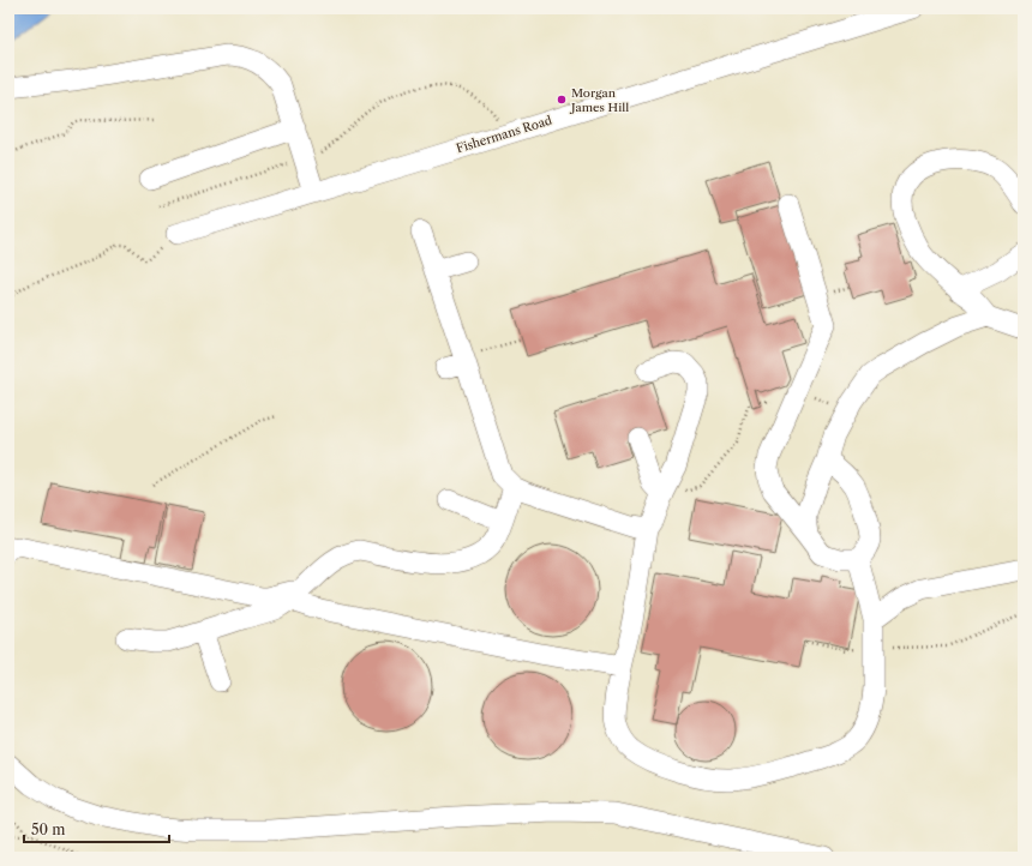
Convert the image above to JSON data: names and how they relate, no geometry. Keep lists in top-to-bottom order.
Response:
{
  "streets": {
    "street": ["Fishermans Road"]
  },
  "places": ["Morgan James Hill"],
  "scale_bar": "50 m"
}
